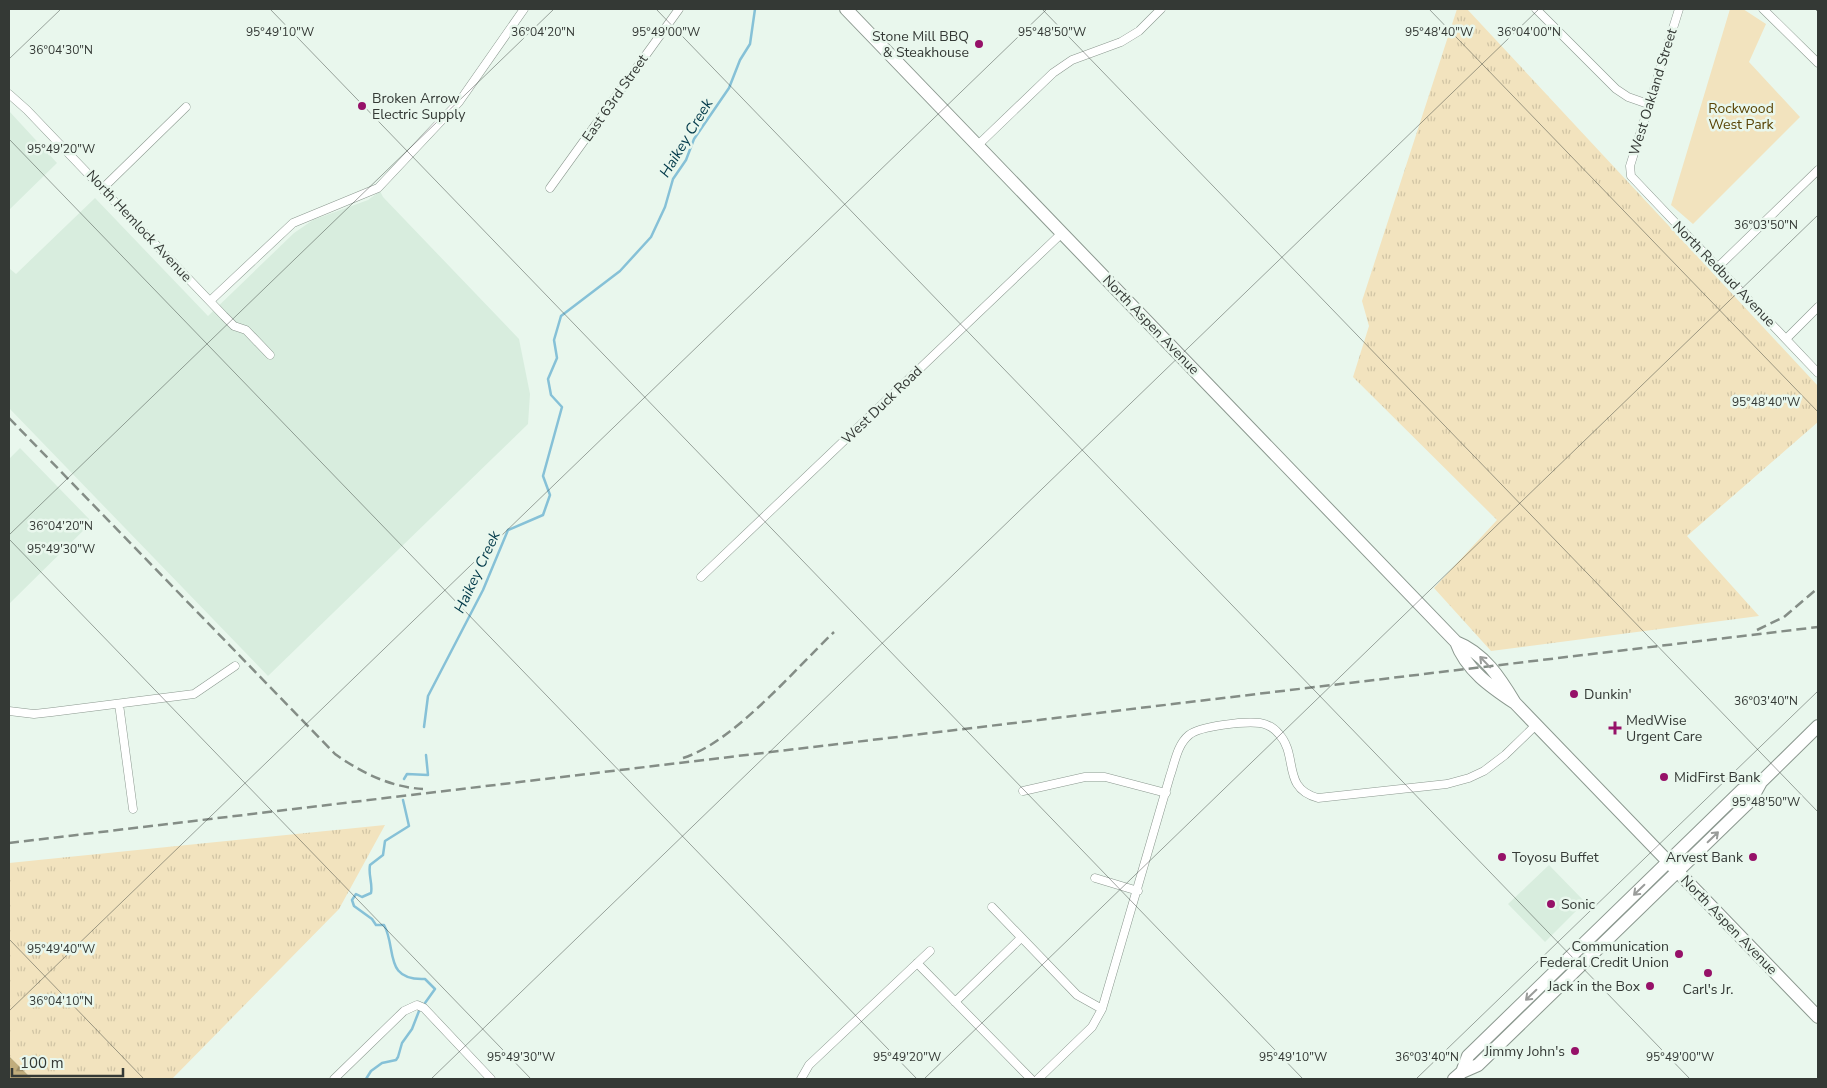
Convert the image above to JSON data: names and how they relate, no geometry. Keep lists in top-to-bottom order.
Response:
{
  "streets": {
    "main road": ["North Aspen Avenue"],
    "street": [
      "West Oakland Street",
      "East 63rd Street",
      "North Hemlock Avenue",
      "North Redbud Avenue",
      "West Duck Road"
    ]
  },
  "crossings": [
    ["West Oakland Street", "North Redbud Avenue"],
    ["North Aspen Avenue", "West Duck Road"]
  ],
  "water": ["Haikey Creek"],
  "parks": ["Rockwood West Park"],
  "places": {
    "other": [
      "Stone Mill BBQ & Steakhouse",
      "Broken Arrow Electric Supply",
      "Dunkin'",
      "MidFirst Bank",
      "Toyosu Buffet",
      "Arvest Bank",
      "Sonic",
      "Communication Federal Credit Union",
      "Carl's Jr.",
      "Jack in the Box",
      "Jimmy John's"
    ],
    "health": ["MedWise Urgent Care"]
  },
  "scale_bar": "100 m",
  "coordinates": [
    "36°04'20\"N",
    "36°04'00\"N",
    "95°48'40\"W",
    "95°49'10\"W",
    "95°49'00\"W",
    "95°48'50\"W",
    "36°04'30\"N",
    "95°49'20\"W",
    "36°03'50\"N",
    "95°49'30\"W",
    "36°03'40\"N",
    "95°49'40\"W",
    "36°04'10\"N"
  ]
}
